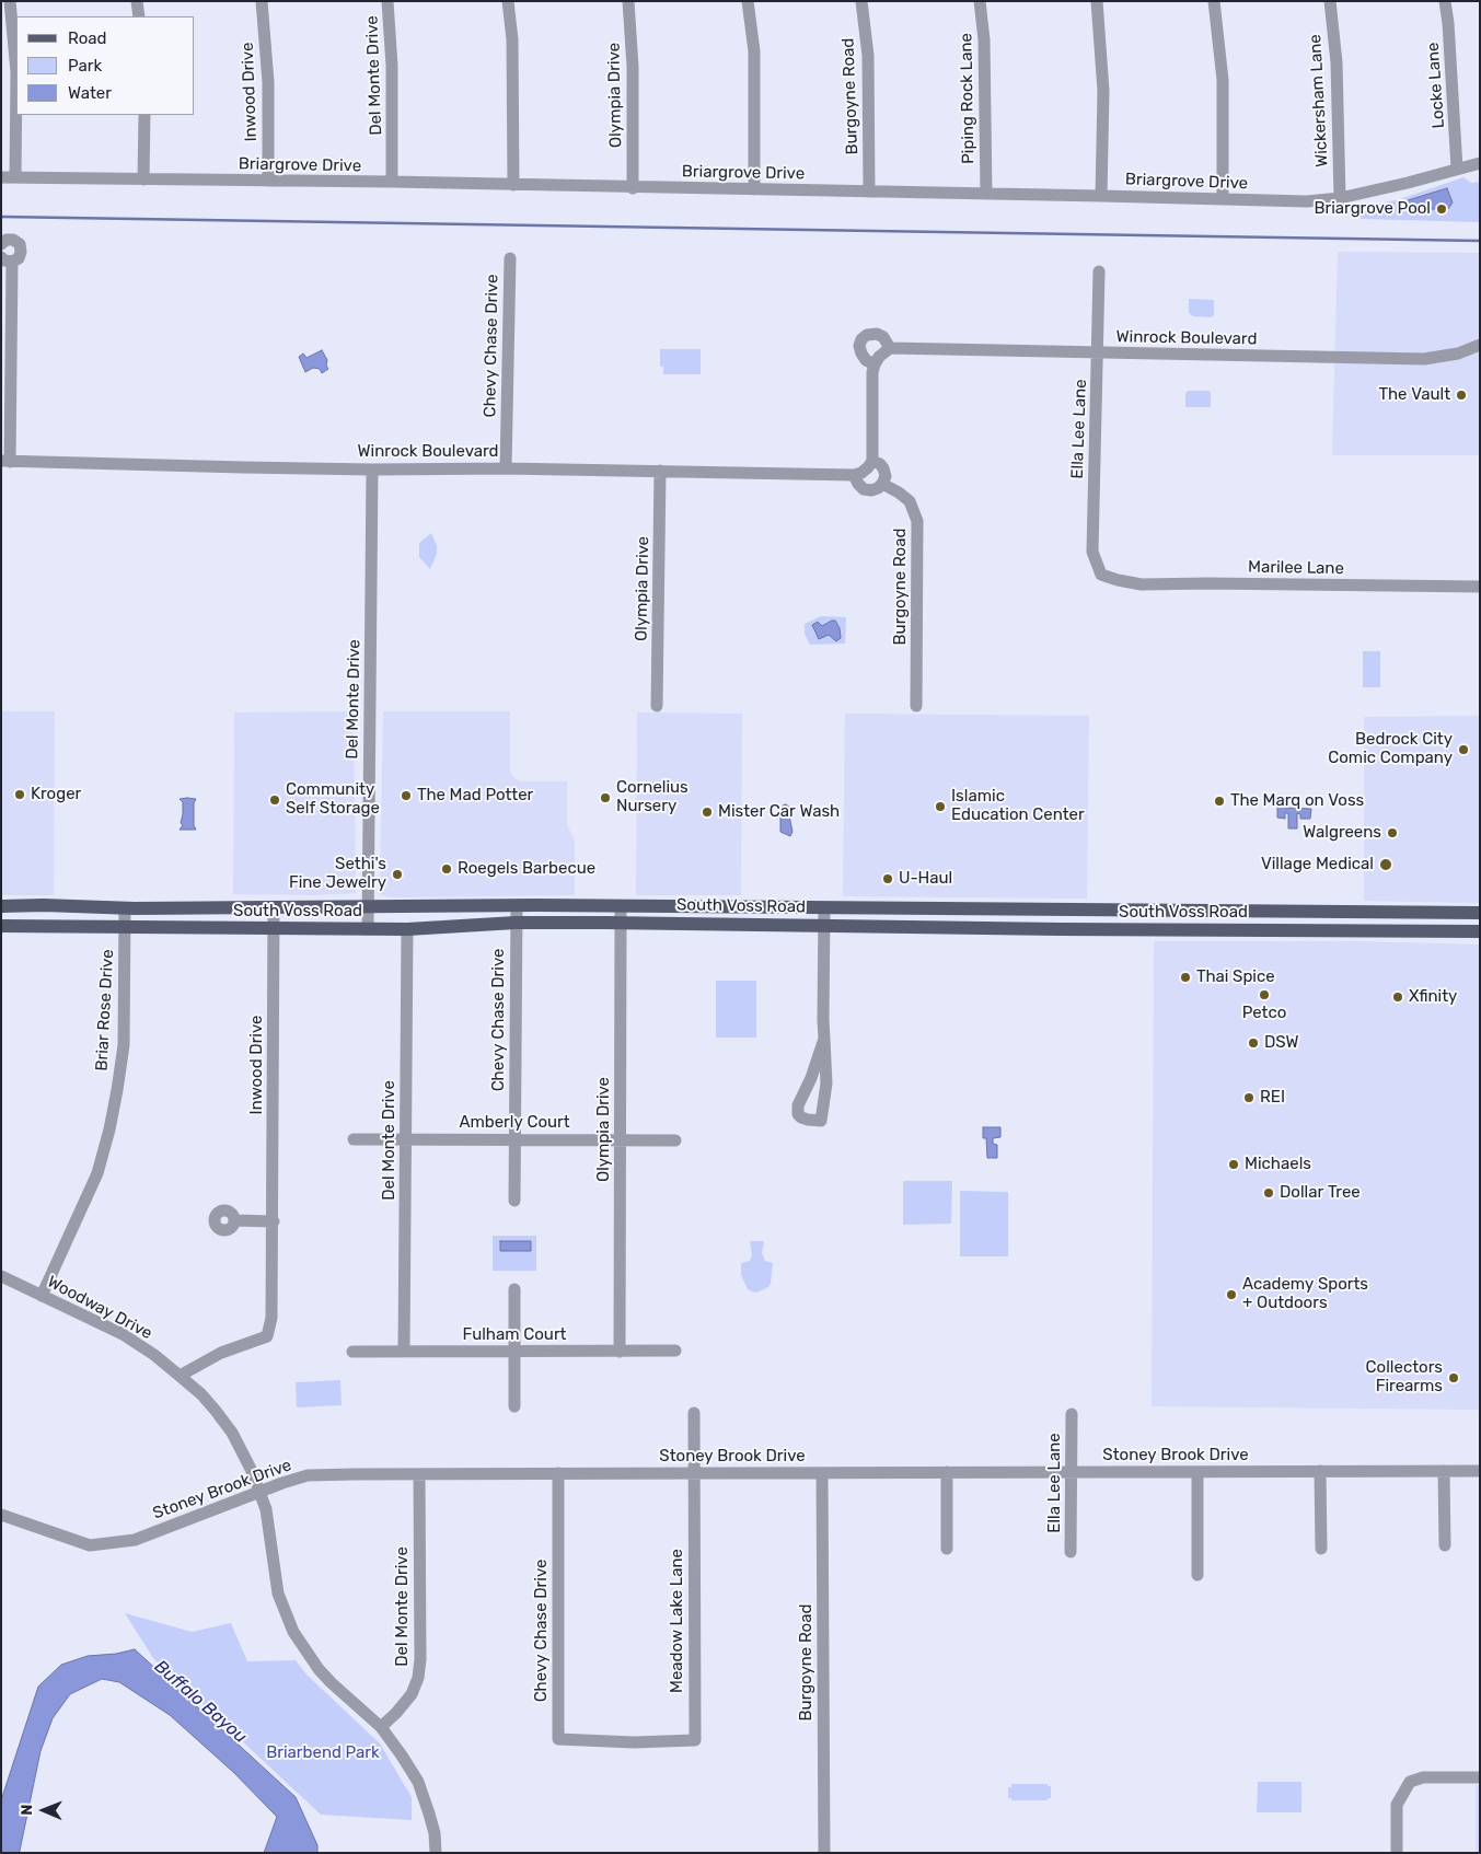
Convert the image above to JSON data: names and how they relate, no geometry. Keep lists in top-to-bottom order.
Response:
{
  "streets": {
    "main road": ["South Voss Road"],
    "street": [
      "Del Monte Drive",
      "Locke Lane",
      "Inwood Drive",
      "Olympia Drive",
      "Burgoyne Road",
      "Piping Rock Lane",
      "Wickersham Lane",
      "Briargrove Drive",
      "Winrock Boulevard",
      "Chevy Chase Drive",
      "Ella Lee Lane",
      "Marilee Lane",
      "Briar Rose Drive",
      "Amberly Court",
      "Woodway Drive",
      "Fulham Court",
      "Stoney Brook Drive",
      "Meadow Lake Lane"
    ]
  },
  "crossings": [
    ["Del Monte Drive", "Briargrove Drive"],
    ["Del Monte Drive", "Winrock Boulevard"],
    ["Del Monte Drive", "South Voss Road"],
    ["Del Monte Drive", "Amberly Court"],
    ["Del Monte Drive", "Woodway Drive"],
    ["Del Monte Drive", "Fulham Court"],
    ["Del Monte Drive", "Stoney Brook Drive"],
    ["Locke Lane", "Briargrove Drive"],
    ["Inwood Drive", "Briargrove Drive"],
    ["Inwood Drive", "South Voss Road"],
    ["Inwood Drive", "Woodway Drive"],
    ["Olympia Drive", "Briargrove Drive"],
    ["Olympia Drive", "Winrock Boulevard"],
    ["Olympia Drive", "South Voss Road"],
    ["Olympia Drive", "Amberly Court"],
    ["Olympia Drive", "Fulham Court"],
    ["Burgoyne Road", "Briargrove Drive"],
    ["Burgoyne Road", "Stoney Brook Drive"],
    ["Piping Rock Lane", "Briargrove Drive"],
    ["Wickersham Lane", "Briargrove Drive"],
    ["Winrock Boulevard", "Chevy Chase Drive"],
    ["Winrock Boulevard", "Ella Lee Lane"],
    ["Chevy Chase Drive", "South Voss Road"],
    ["Chevy Chase Drive", "Amberly Court"],
    ["Chevy Chase Drive", "Stoney Brook Drive"],
    ["Chevy Chase Drive", "Meadow Lake Lane"],
    ["Ella Lee Lane", "Marilee Lane"],
    ["Ella Lee Lane", "Stoney Brook Drive"],
    ["South Voss Road", "Briar Rose Drive"],
    ["Briar Rose Drive", "Woodway Drive"],
    ["Woodway Drive", "Stoney Brook Drive"],
    ["Stoney Brook Drive", "Meadow Lake Lane"]
  ],
  "water": ["Buffalo Bayou"],
  "parks": ["Briarbend Park"],
  "places": [
    "Briargrove Pool",
    "The Vault",
    "Bedrock City Comic Company",
    "Kroger",
    "The Mad Potter",
    "Cornelius Nursery",
    "Community Self Storage",
    "The Marq on Voss",
    "Islamic Education Center",
    "Mister Car Wash",
    "Walgreens",
    "Village Medical",
    "Roegels Barbecue",
    "Sethi's Fine Jewelry",
    "U-Haul",
    "Thai Spice",
    "Petco",
    "Xfinity",
    "DSW",
    "REI",
    "Michaels",
    "Dollar Tree",
    "Academy Sports + Outdoors",
    "Collectors Firearms"
  ],
  "legend": ["Road", "Park", "Water"],
  "north": "left"
}
